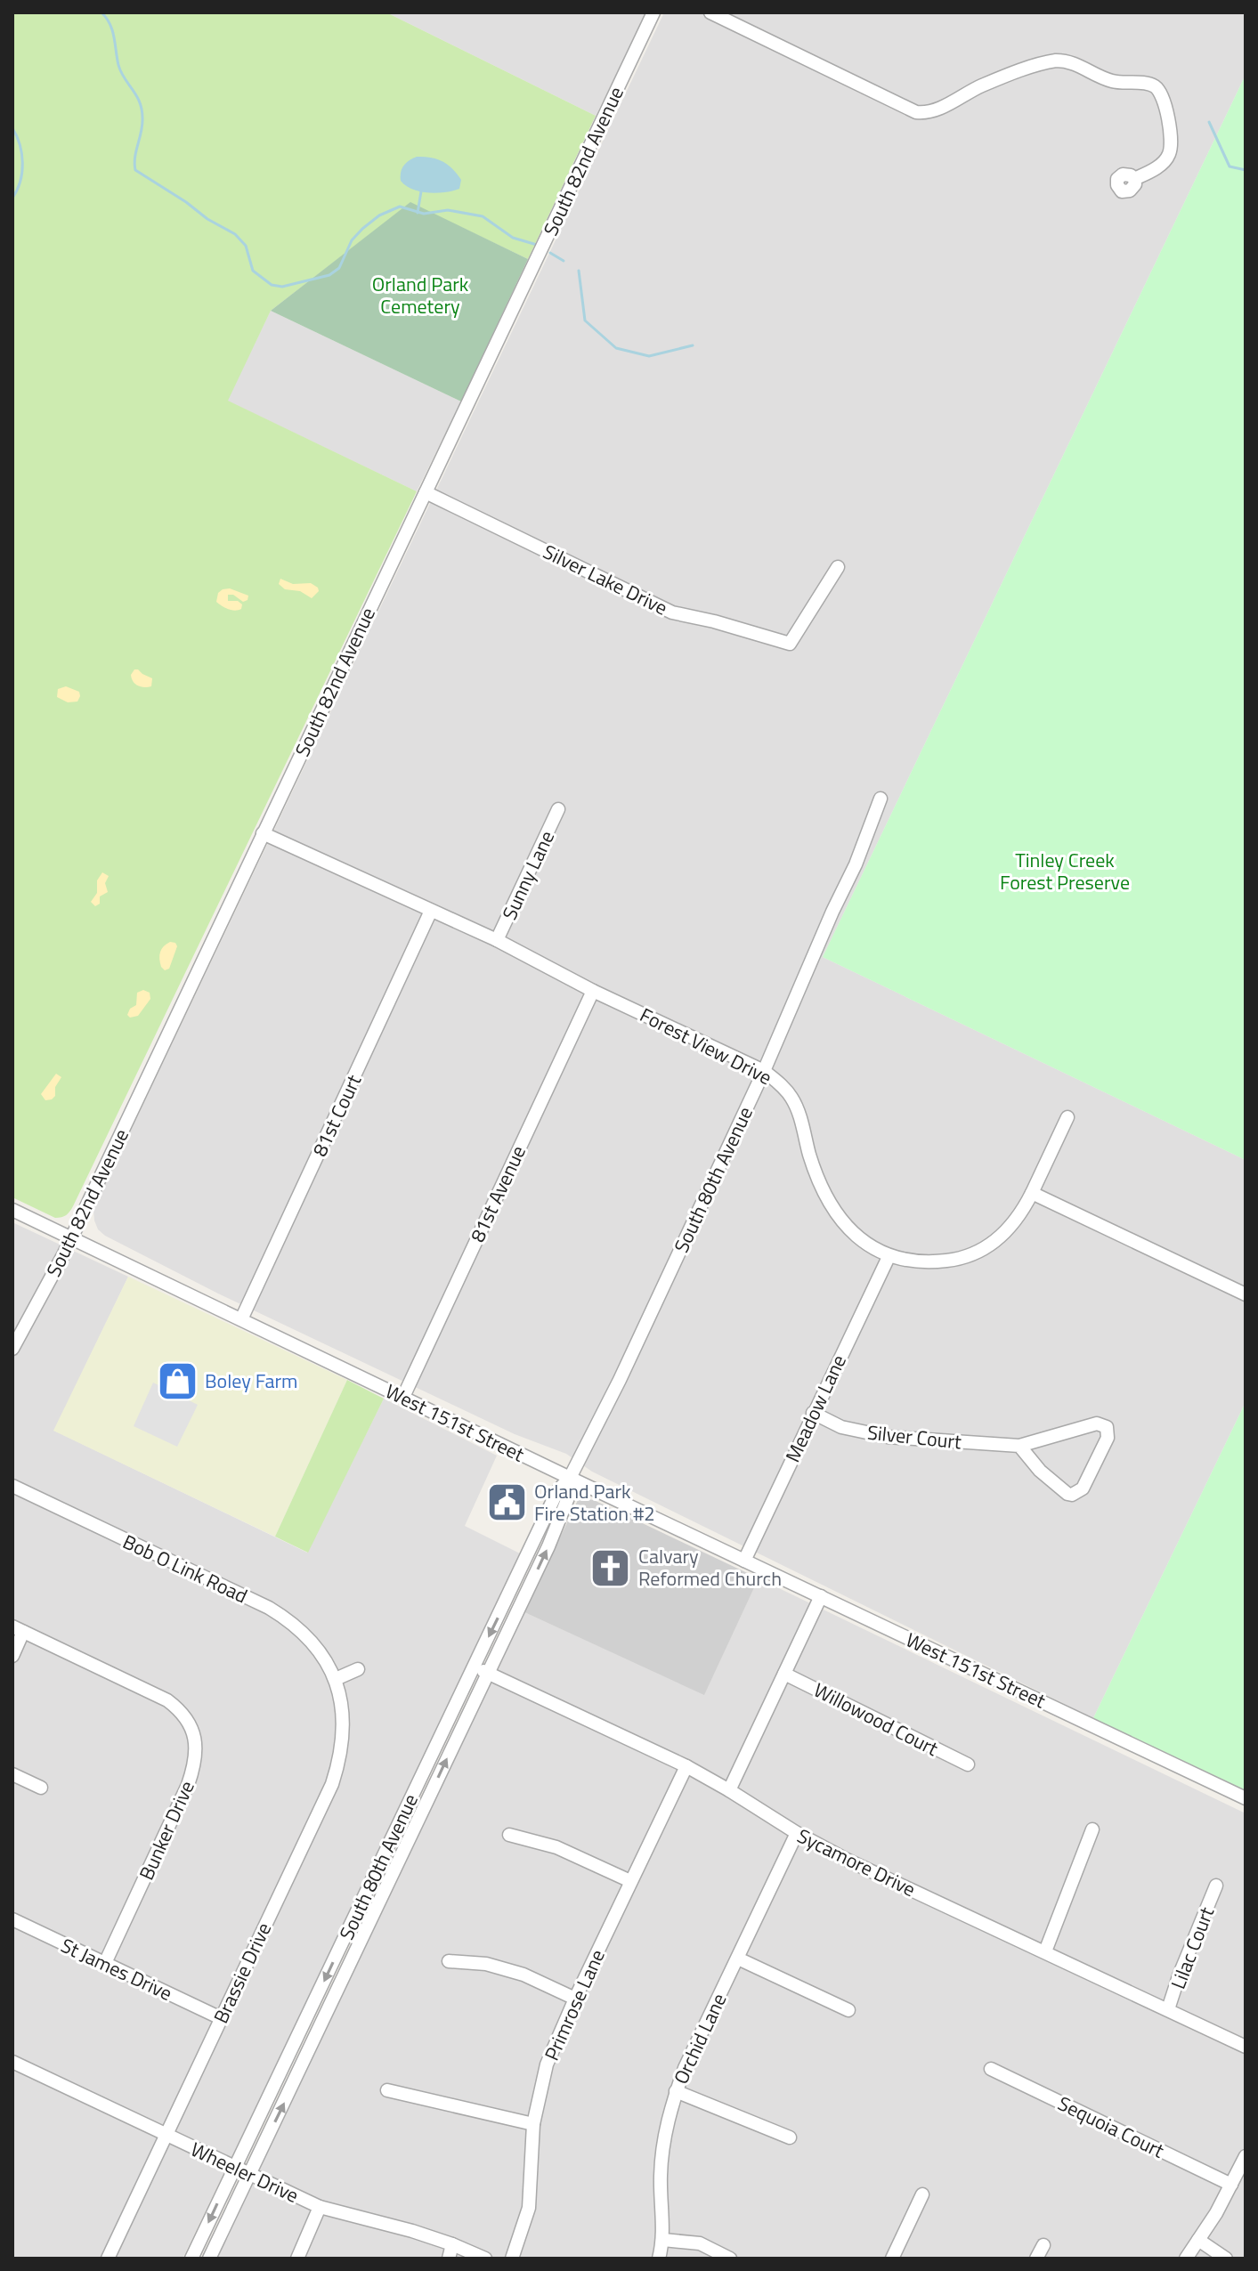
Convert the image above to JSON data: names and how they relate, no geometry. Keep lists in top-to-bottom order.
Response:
{
  "streets": {
    "street": [
      "South 82nd Avenue",
      "Silver Lake Drive",
      "Sunny Lane",
      "Forest View Drive",
      "81st Court",
      "South 80th Avenue",
      "81st Avenue",
      "Meadow Lane",
      "West 151st Street",
      "Silver Court",
      "Bob O Link Road",
      "Willowood Court",
      "Bunker Drive",
      "Sycamore Drive",
      "Lilac Court",
      "St James Drive",
      "Brassie Drive",
      "Primrose Lane",
      "Orchid Lane",
      "Sequoia Court",
      "Wheeler Drive"
    ]
  },
  "crossings": [
    ["South 82nd Avenue", "Silver Lake Drive"],
    ["South 82nd Avenue", "Forest View Drive"],
    ["South 82nd Avenue", "West 151st Street"],
    ["Sunny Lane", "Forest View Drive"],
    ["Forest View Drive", "81st Court"],
    ["Forest View Drive", "South 80th Avenue"],
    ["Forest View Drive", "81st Avenue"],
    ["Forest View Drive", "Meadow Lane"],
    ["81st Court", "West 151st Street"],
    ["South 80th Avenue", "West 151st Street"],
    ["South 80th Avenue", "Sycamore Drive"],
    ["South 80th Avenue", "Wheeler Drive"],
    ["81st Avenue", "West 151st Street"],
    ["Meadow Lane", "West 151st Street"],
    ["Meadow Lane", "Silver Court"],
    ["Bob O Link Road", "Brassie Drive"],
    ["Bunker Drive", "St James Drive"],
    ["Sycamore Drive", "Lilac Court"],
    ["Sycamore Drive", "Primrose Lane"],
    ["Sycamore Drive", "Orchid Lane"],
    ["St James Drive", "Brassie Drive"],
    ["Brassie Drive", "Wheeler Drive"]
  ],
  "parks": ["Orland Park Cemetery", "Tinley Creek Forest Preserve"],
  "places": {
    "shop": ["Boley Farm"],
    "public building": ["Orland Park Fire Station #2"],
    "church": ["Calvary Reformed Church"]
  }
}
